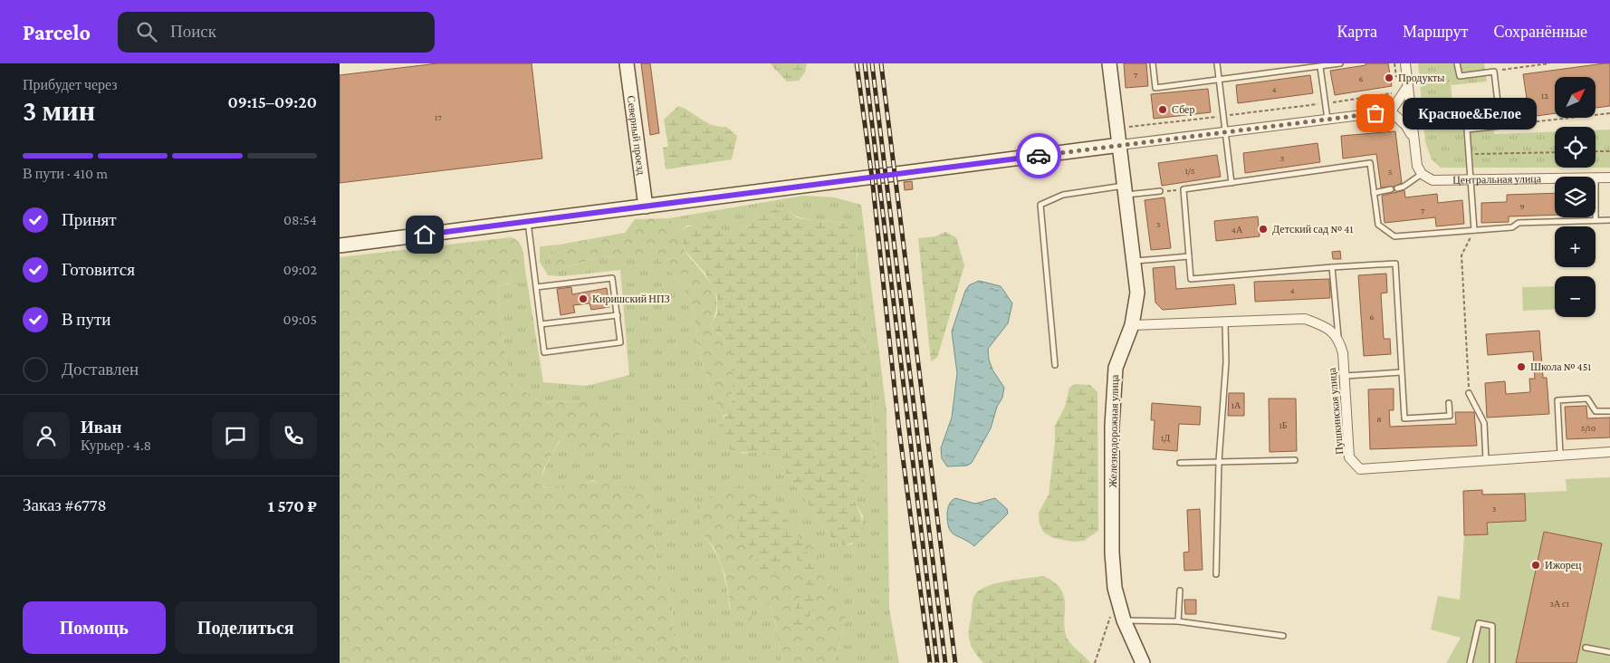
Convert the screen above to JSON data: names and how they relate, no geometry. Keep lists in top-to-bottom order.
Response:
{
  "streets": {
    "street": [
      "Северный проезд",
      "Центральная улица",
      "Пушкинская улица",
      "Железнодорожная улица"
    ]
  },
  "places": [
    "Продукты",
    "Сбер",
    "Красное&Белое",
    "Детский сад № 41",
    "Киришский НПЗ",
    "Школа № 451",
    "Ижорец"
  ],
  "house_numbers": [
    "7",
    "6",
    "4",
    "12",
    "17",
    "3",
    "1/5",
    "5",
    "9",
    "7",
    "3",
    "4А",
    "4",
    "6",
    "1А",
    "8",
    "1Б",
    "5/10",
    "1Д",
    "3",
    "3А с1"
  ],
  "north": "top right",
  "page": {
    "header": "Parcelo",
    "search": "Поиск",
    "nav": ["Карта", "Маршрут", "Сохранённые"],
    "heading": ["3 мин", "Прибудет через", "09:15–09:20"],
    "panel": [
      "Иван",
      "Курьер · 4.8",
      "Заказ #6778",
      "1 570 ₽"
    ],
    "map_buttons": ["+", "−"],
    "bubble": "Красное&Белое",
    "bar": "В пути · 410 m",
    "list": [
      ["Принят", "08:54"],
      ["Готовится", "09:02"],
      ["В пути", "09:05"],
      "Доставлен"
    ],
    "buttons": ["Помощь", "Поделиться"]
  }
}
